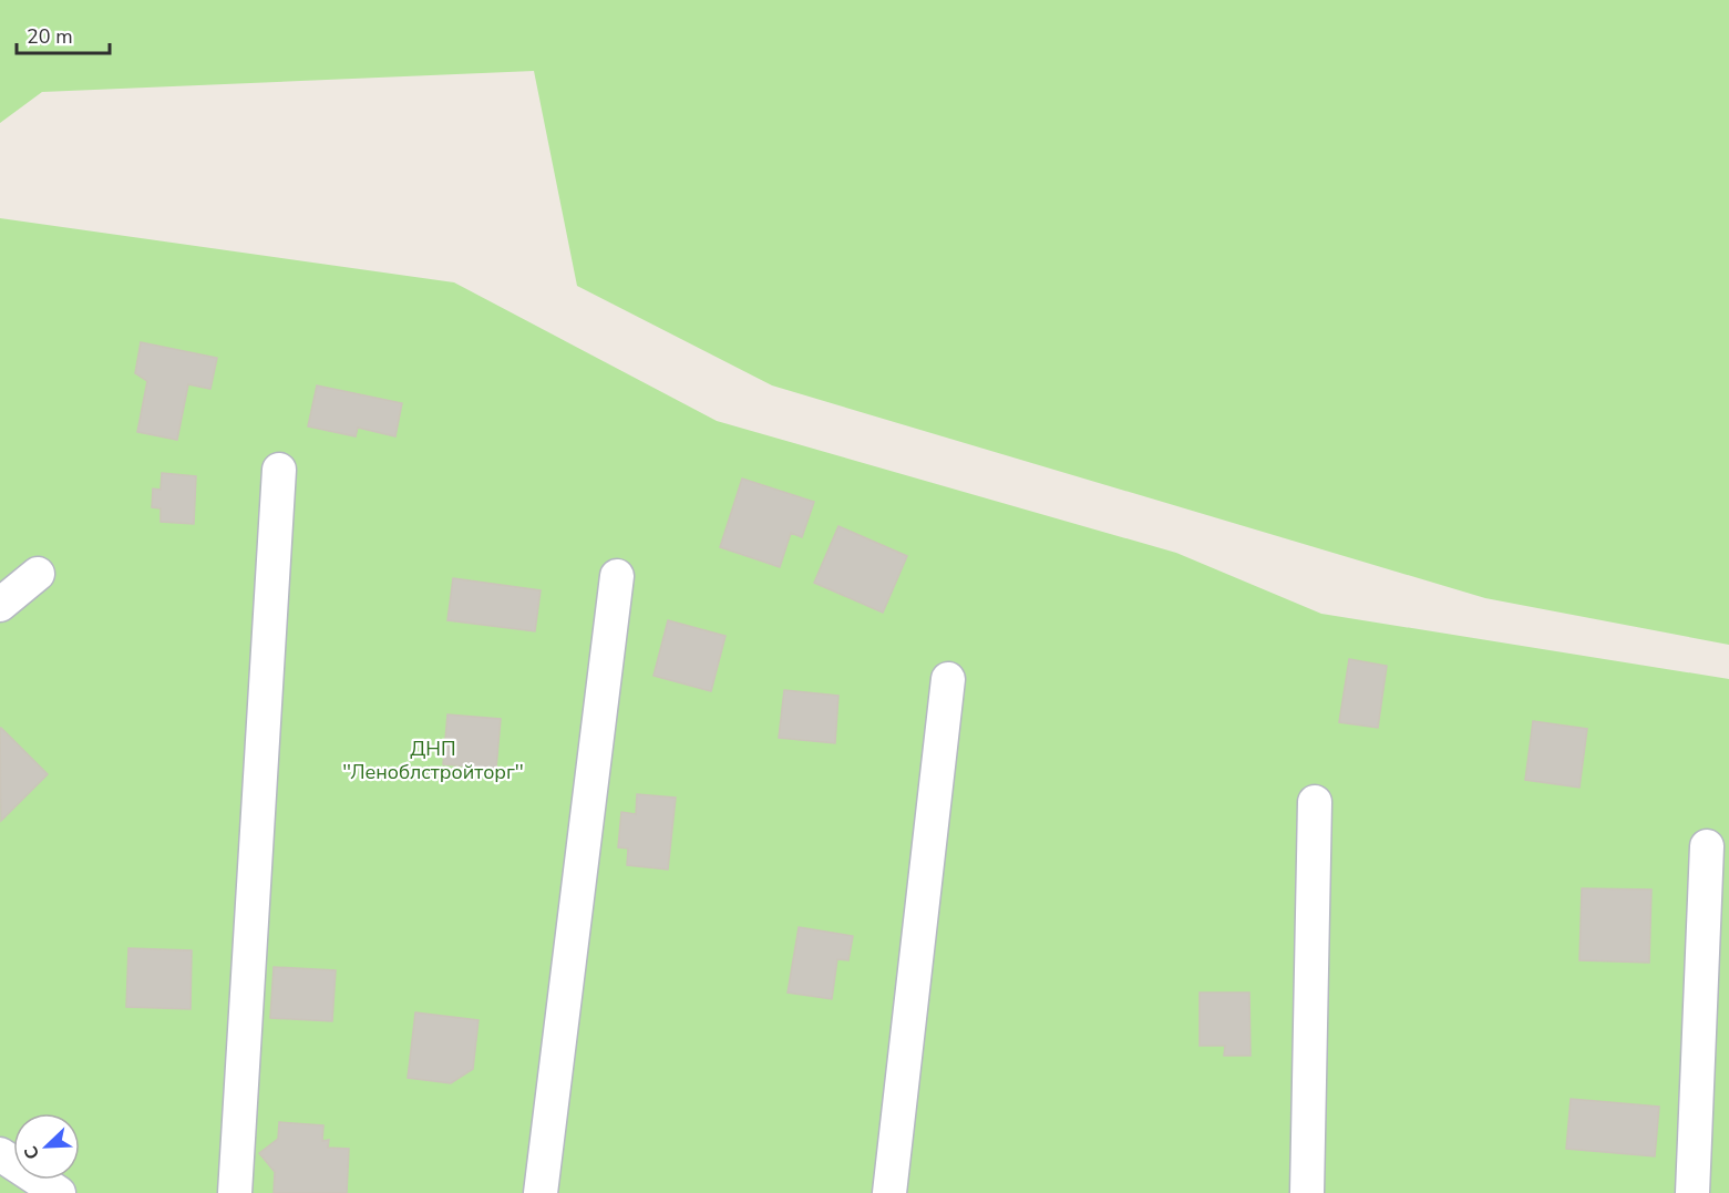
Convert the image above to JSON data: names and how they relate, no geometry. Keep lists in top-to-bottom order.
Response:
{
  "parks": ["ДНП ''Леноблстройторг''"],
  "scale_bar": "20 m",
  "north": "bottom left"
}
